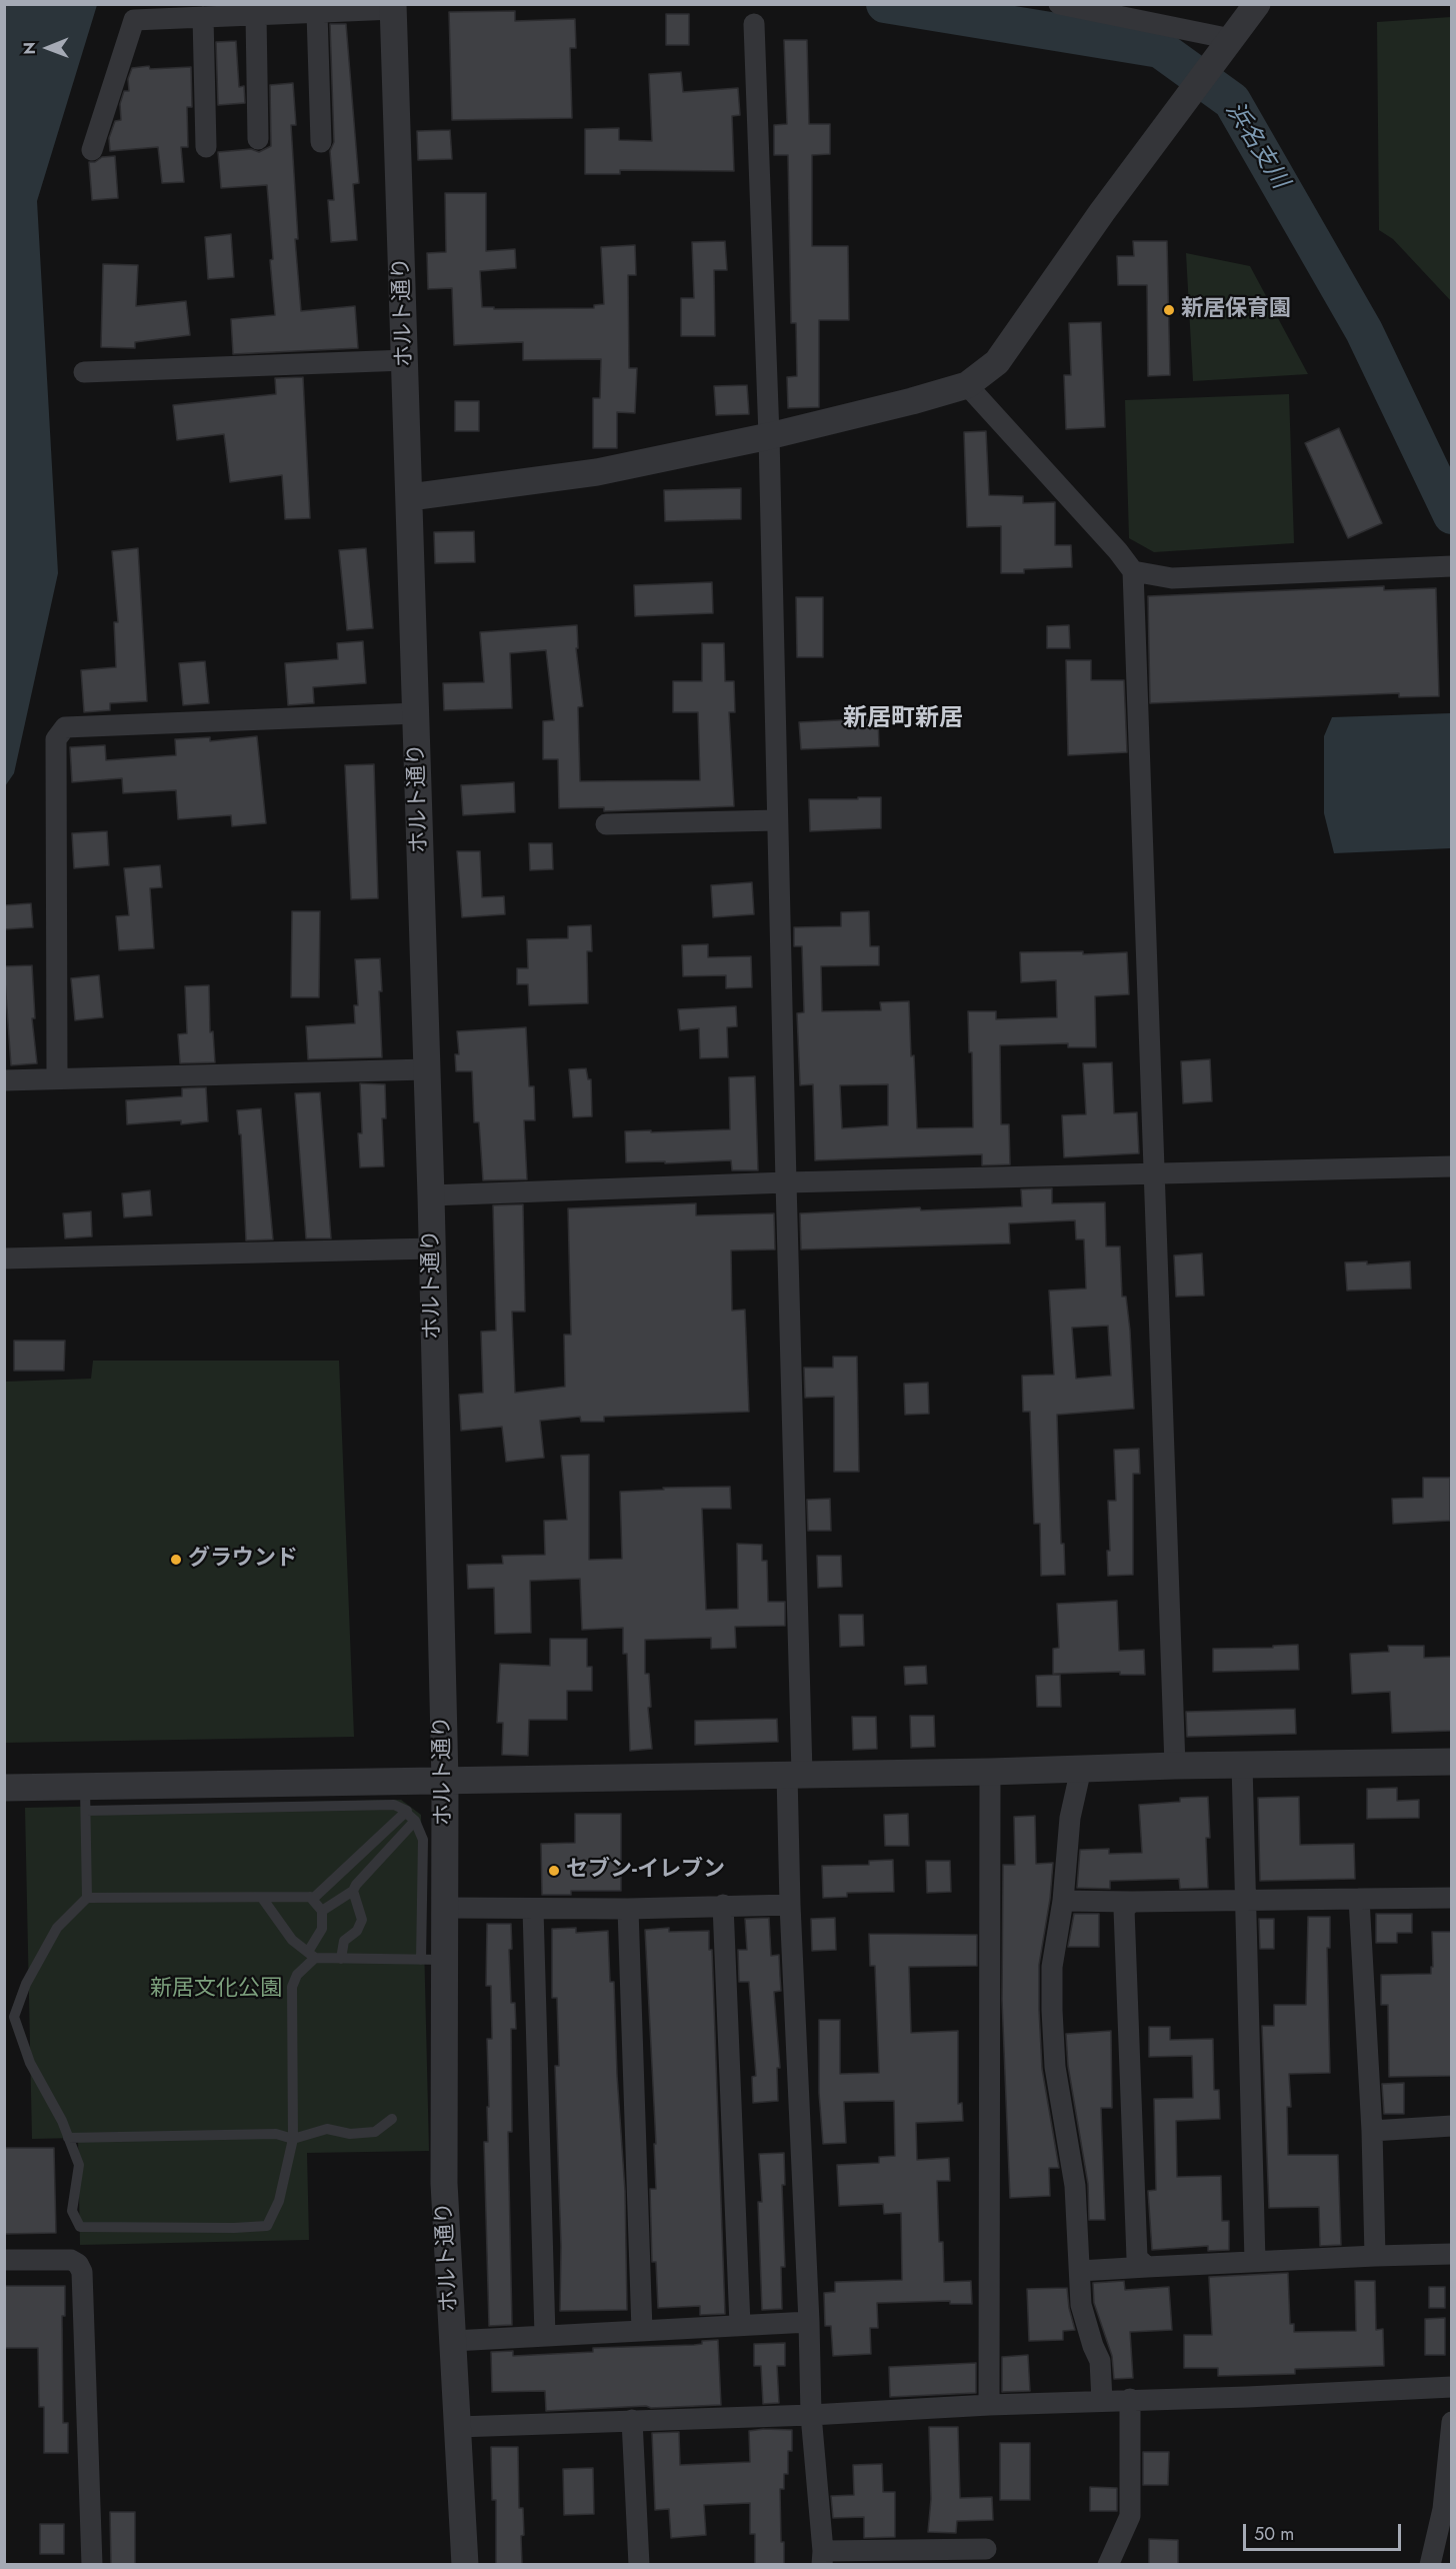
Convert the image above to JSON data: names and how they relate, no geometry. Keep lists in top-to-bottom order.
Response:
{
  "streets": {
    "street": ["ホルト通り"]
  },
  "districts": ["新居町新居"],
  "water": ["浜名支川"],
  "parks": ["新居文化公園"],
  "places": ["新居保育園", "グラウンド", "セブン-イレブン"],
  "scale_bar": "50 m",
  "north": "left"
}
